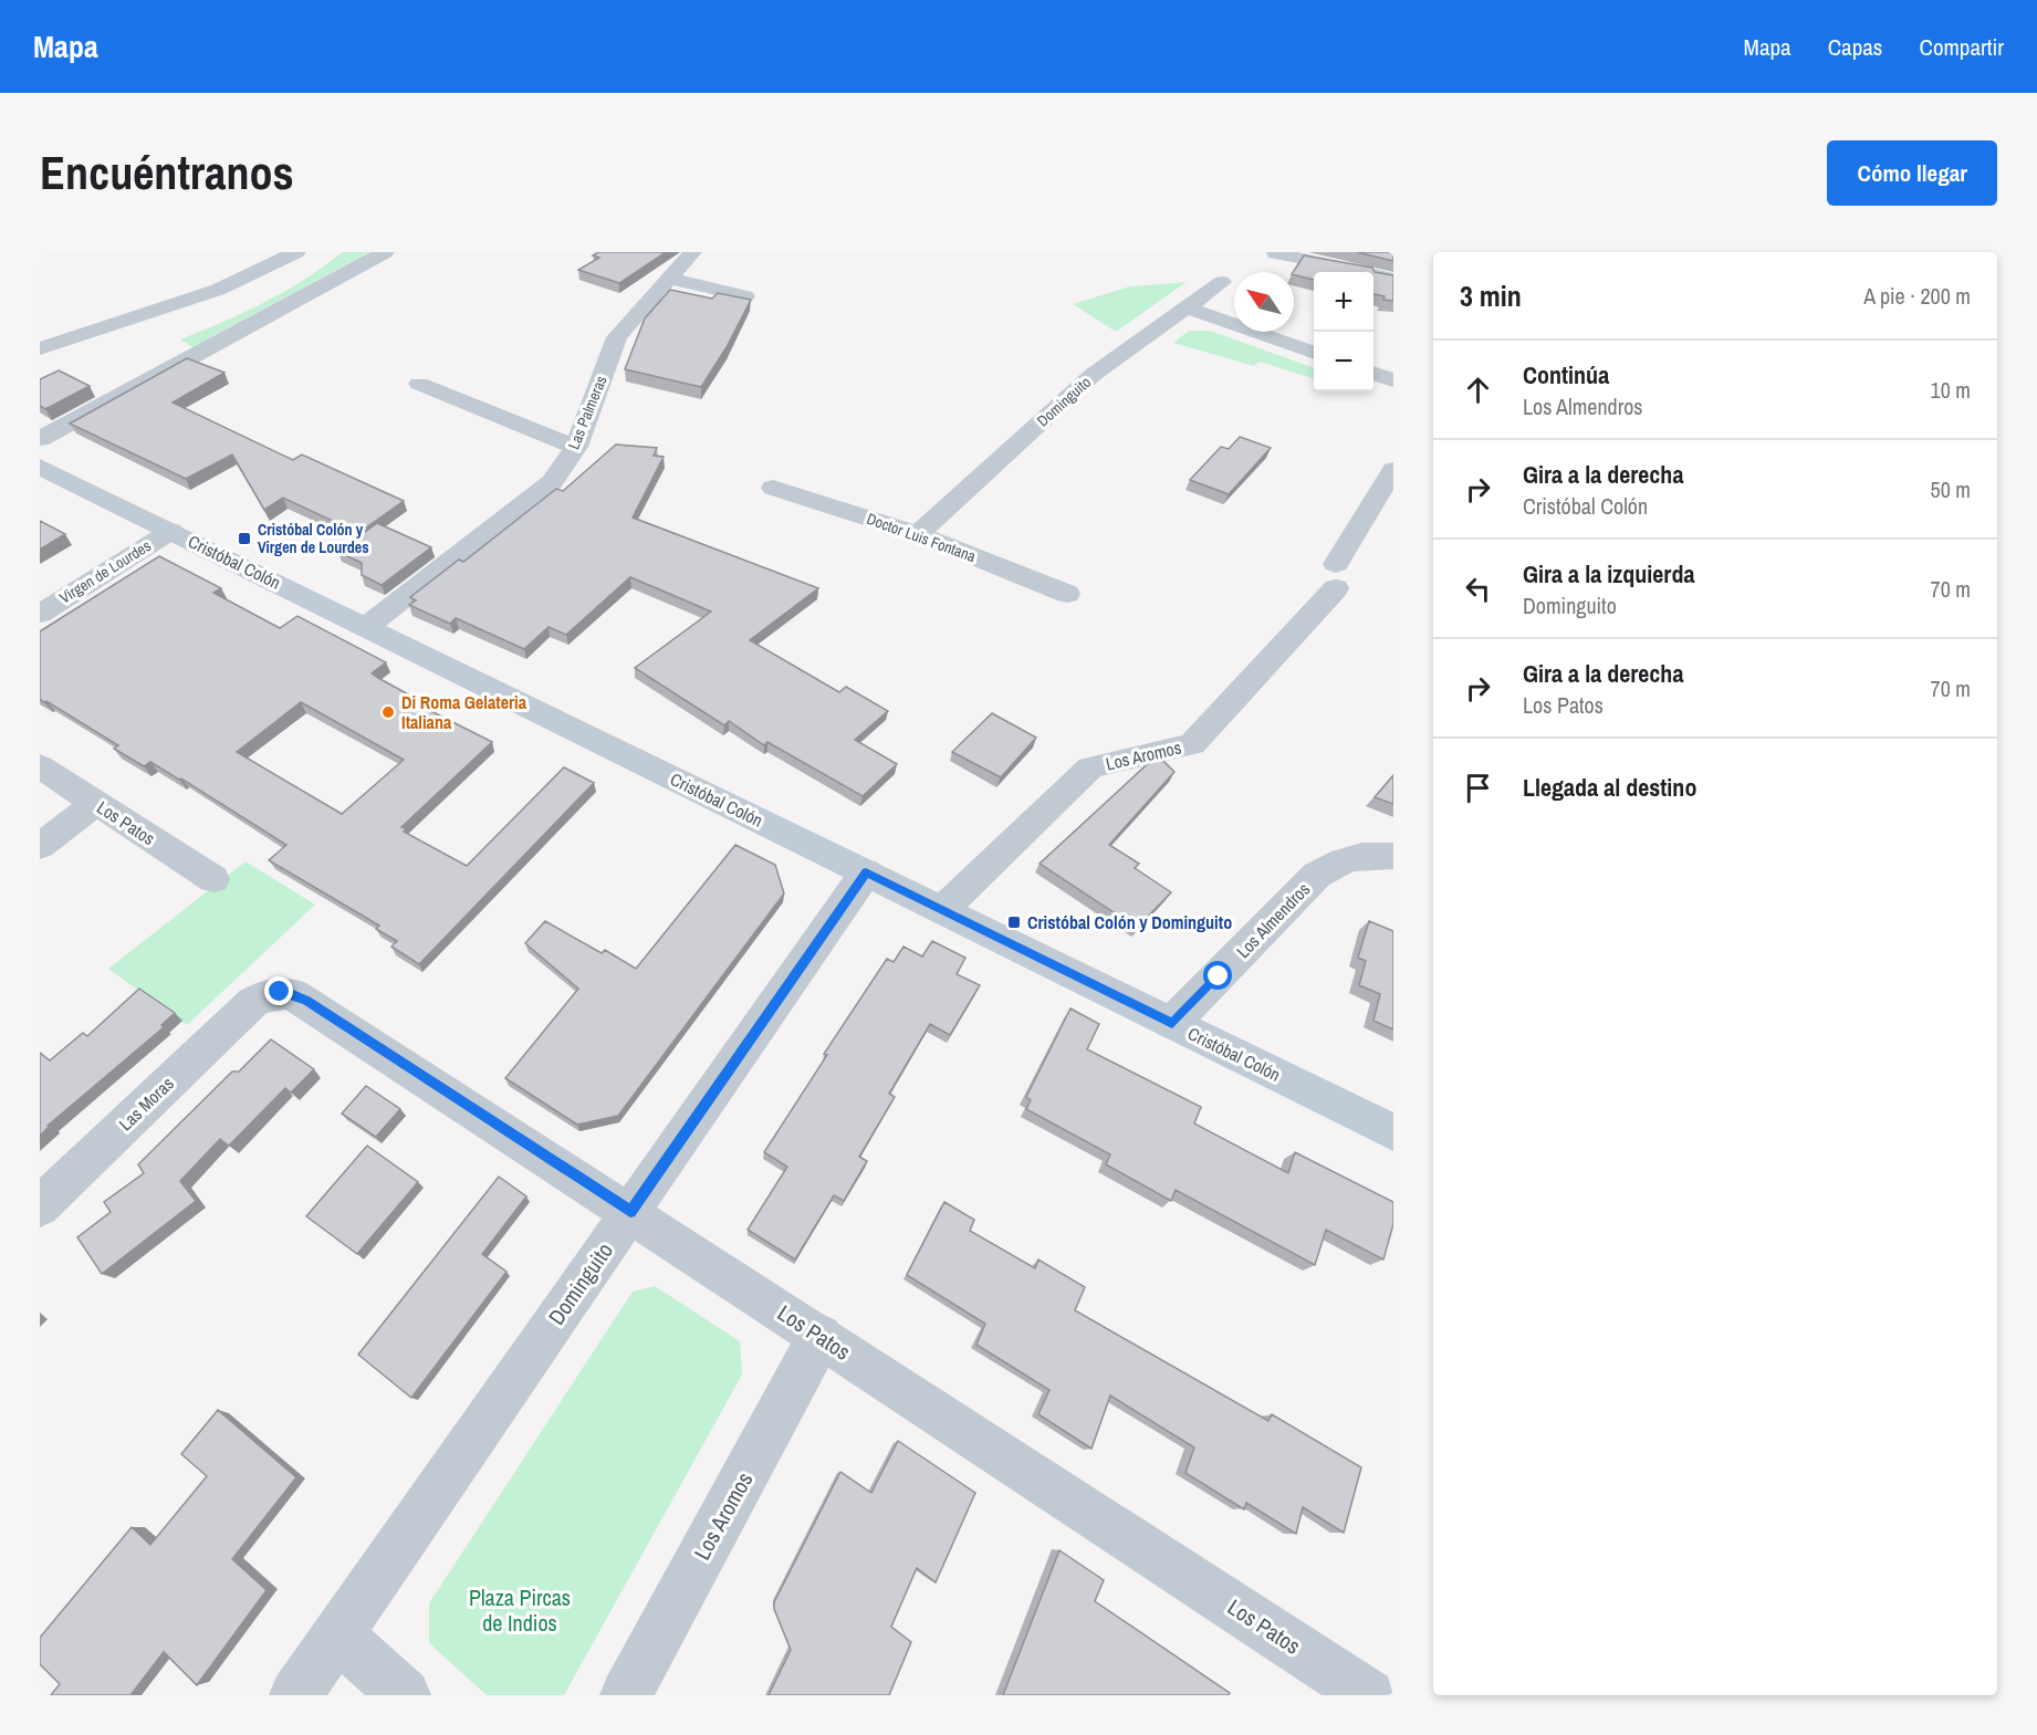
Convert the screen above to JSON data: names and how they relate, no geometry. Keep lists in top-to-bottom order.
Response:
{
  "streets": {
    "street": [
      "Dominguito",
      "Las Palmeras",
      "Doctor Luis Fontana",
      "Cristóbal Colón",
      "Virgen de Lourdes",
      "Los Aromos",
      "Los Patos",
      "Los Almendros",
      "Las Moras"
    ]
  },
  "crossings": [
    ["Dominguito", "Doctor Luis Fontana"],
    ["Dominguito", "Cristóbal Colón"],
    ["Dominguito", "Los Patos"],
    ["Las Palmeras", "Cristóbal Colón"],
    ["Cristóbal Colón", "Virgen de Lourdes"],
    ["Cristóbal Colón", "Los Aromos"],
    ["Cristóbal Colón", "Los Almendros"],
    ["Los Aromos", "Los Patos"],
    ["Los Patos", "Las Moras"]
  ],
  "parks": ["Plaza Pircas de Indios"],
  "places": {
    "transit": ["Cristóbal Colón y Virgen de Lourdes", "Cristóbal Colón y Dominguito"],
    "other": ["Di Roma Gelateria Italiana"]
  },
  "north": "top left",
  "page": {
    "header": "Mapa",
    "nav": ["Mapa", "Capas", "Compartir"],
    "buttons": "Cómo llegar",
    "title": "Encuéntranos",
    "heading": ["3 min", "A pie · 200 m"],
    "map_buttons": ["+", "−"],
    "list": [
      ["Continúa", "Los Almendros", "10 m"],
      ["Gira a la derecha", "Cristóbal Colón", "50 m"],
      ["Gira a la izquierda", "Dominguito", "70 m"],
      ["Gira a la derecha", "Los Patos", "70 m"],
      "Llegada al destino"
    ]
  }
}
